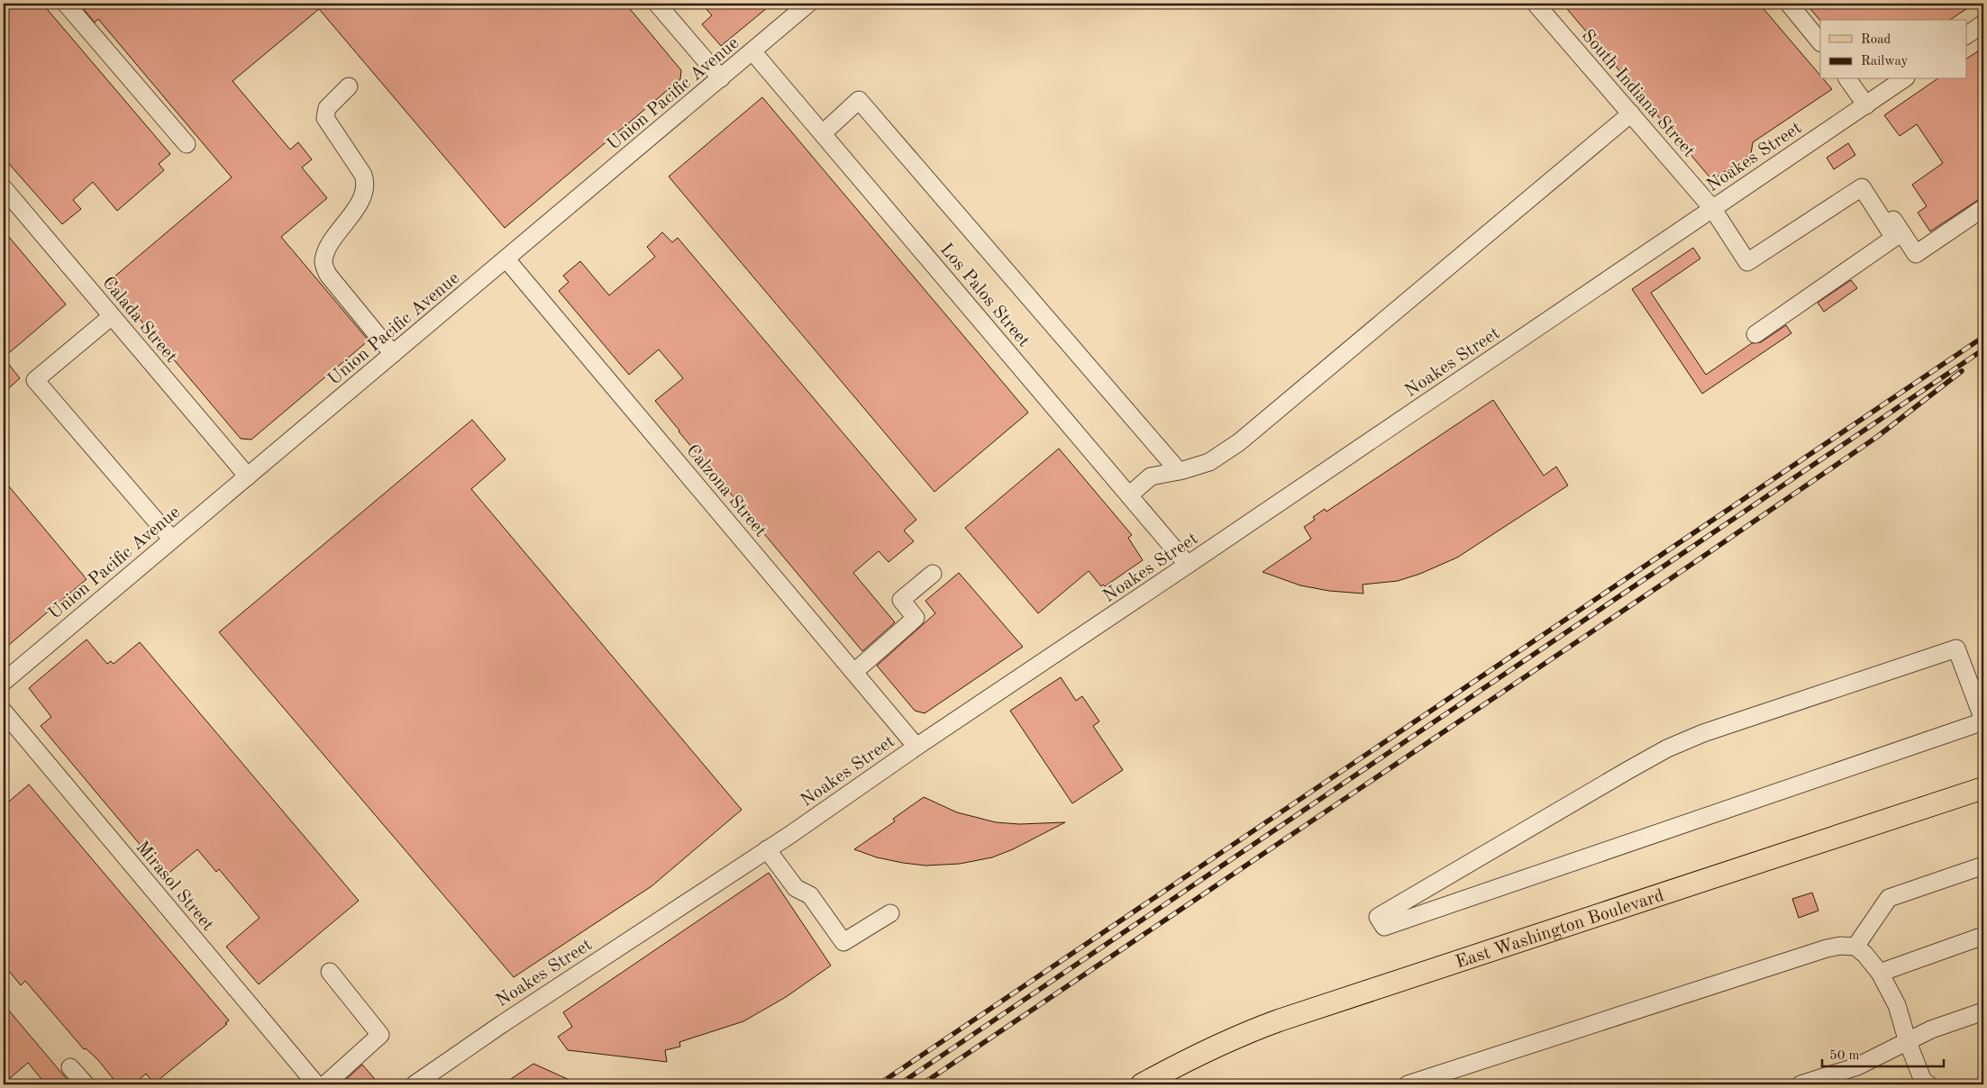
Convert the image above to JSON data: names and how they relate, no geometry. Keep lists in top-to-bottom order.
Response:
{
  "streets": {
    "main road": ["East Washington Boulevard"],
    "street": [
      "Union Pacific Avenue",
      "South Indiana Street",
      "Noakes Street",
      "Los Palos Street",
      "Calada Street",
      "Calzona Street",
      "Mirasol Street"
    ]
  },
  "crossings": [
    ["Union Pacific Avenue", "Los Palos Street"],
    ["Union Pacific Avenue", "Calada Street"],
    ["Union Pacific Avenue", "Calzona Street"],
    ["South Indiana Street", "Noakes Street"],
    ["Noakes Street", "Los Palos Street"],
    ["Noakes Street", "Calzona Street"]
  ],
  "legend": ["Road", "Railway"],
  "scale_bar": "50 m"
}
